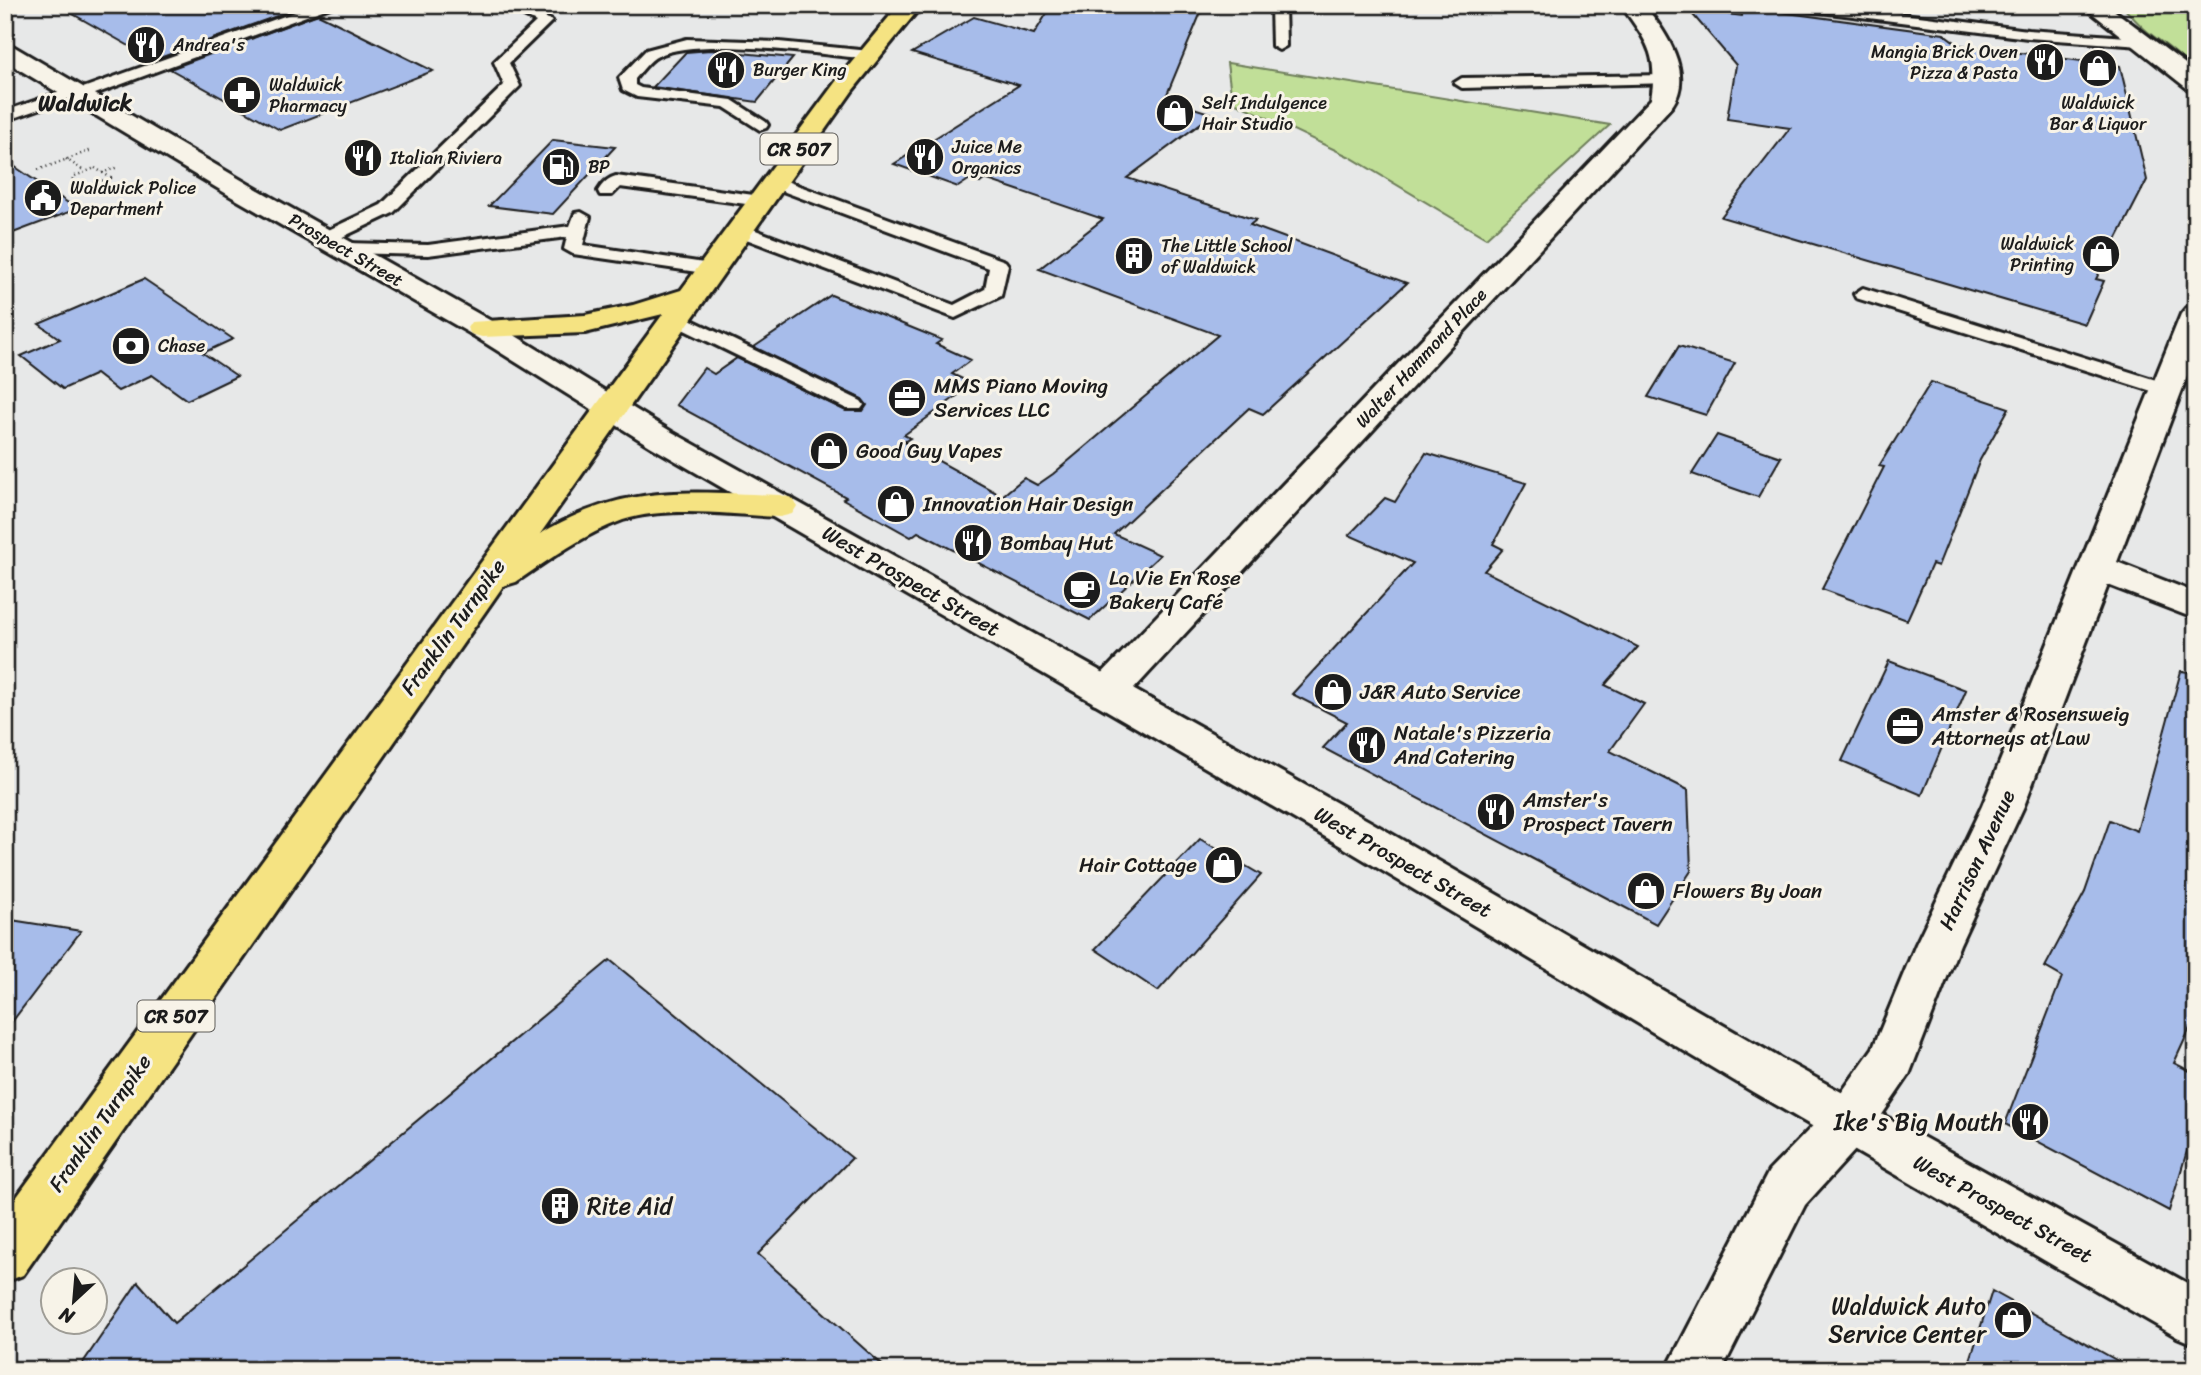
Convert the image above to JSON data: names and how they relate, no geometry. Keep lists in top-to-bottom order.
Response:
{
  "streets": {
    "main road": ["CR 507", "Franklin Turnpike"],
    "street": [
      "Prospect Street",
      "Walter Hammond Place",
      "West Prospect Street",
      "Harrison Avenue"
    ]
  },
  "crossings": [
    ["Prospect Street", "West Prospect Street"],
    ["Prospect Street", "Franklin Turnpike"],
    ["Walter Hammond Place", "West Prospect Street"],
    ["West Prospect Street", "Franklin Turnpike"],
    ["West Prospect Street", "Harrison Avenue"]
  ],
  "districts": ["Waldwick"],
  "places": {
    "restaurant": [
      "Andrea's",
      "Mangia Brick Oven Pizza & Pasta",
      "Burger King",
      "Juice Me Organics",
      "Italian Riviera",
      "Bombay Hut",
      "Natale's Pizzeria And Catering",
      "Amster's Prospect Tavern",
      "Ike's Big Mouth"
    ],
    "shop": [
      "Waldwick Bar & Liquor",
      "Self Indulgence Hair Studio",
      "Waldwick Printing",
      "Good Guy Vapes",
      "Innovation Hair Design",
      "J&R Auto Service",
      "Hair Cottage",
      "Flowers By Joan",
      "Waldwick Auto Service Center"
    ],
    "pharmacy": ["Waldwick Pharmacy"],
    "fuel station": ["BP"],
    "public building": ["Waldwick Police Department"],
    "building": ["The Little School of Waldwick", "Rite Aid"],
    "bank": ["Chase"],
    "office": ["MMS Piano Moving Services LLC", "Amster & Rosensweig Attorneys at Law"],
    "cafe": ["La Vie En Rose Bakery Café"]
  },
  "north": "bottom left"
}
